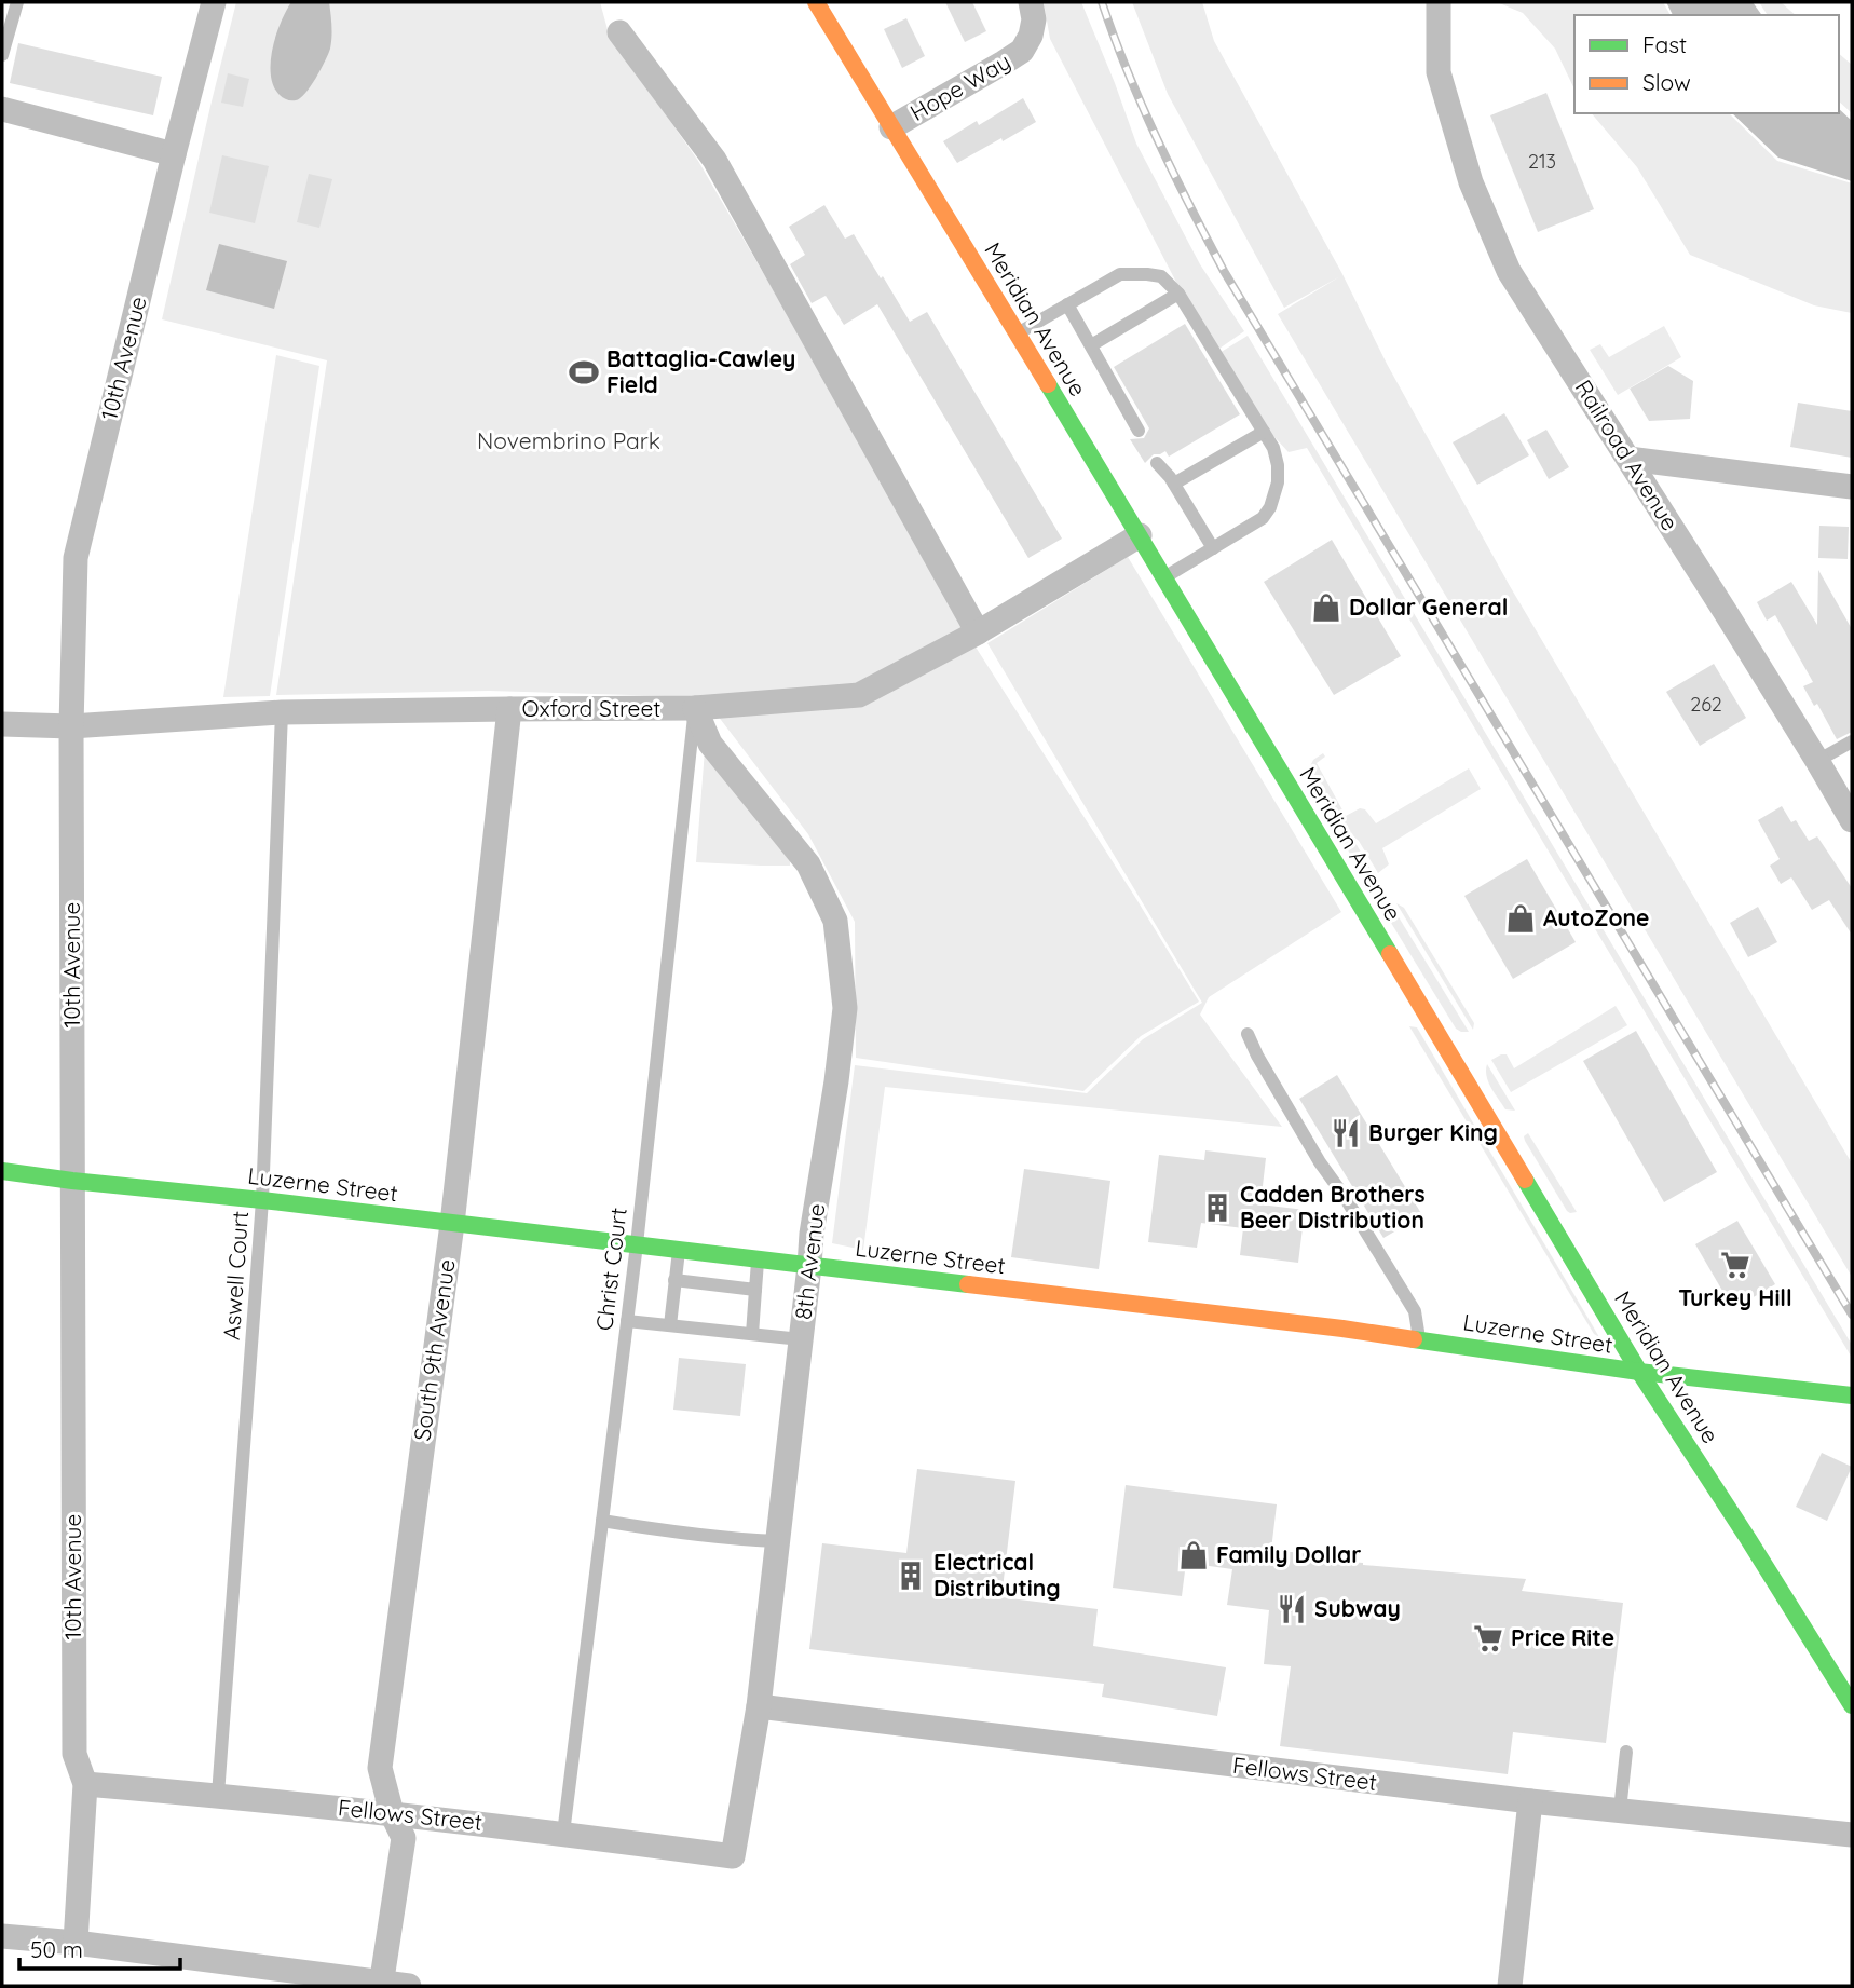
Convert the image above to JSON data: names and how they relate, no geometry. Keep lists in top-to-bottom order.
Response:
{
  "streets": {
    "street": [
      "Hope Way",
      "Meridian Avenue",
      "10th Avenue",
      "Railroad Avenue",
      "Oxford Street",
      "Luzerne Street",
      "8th Avenue",
      "South 9th Avenue",
      "Fellows Street"
    ],
    "lane": ["Christ Court", "Aswell Court"]
  },
  "crossings": [
    ["Hope Way", "Meridian Avenue"],
    ["Meridian Avenue", "Oxford Street"],
    ["Meridian Avenue", "Luzerne Street"],
    ["10th Avenue", "Oxford Street"],
    ["10th Avenue", "Luzerne Street"],
    ["10th Avenue", "Fellows Street"],
    ["Oxford Street", "8th Avenue"],
    ["Oxford Street", "Christ Court"],
    ["Oxford Street", "Aswell Court"],
    ["Oxford Street", "South 9th Avenue"],
    ["Luzerne Street", "8th Avenue"],
    ["Luzerne Street", "Christ Court"],
    ["Luzerne Street", "Aswell Court"],
    ["Luzerne Street", "South 9th Avenue"],
    ["8th Avenue", "Christ Court"],
    ["8th Avenue", "Fellows Street"],
    ["Christ Court", "Fellows Street"],
    ["Aswell Court", "Fellows Street"],
    ["South 9th Avenue", "Fellows Street"]
  ],
  "parks": ["Novembrino Park"],
  "places": {
    "sports": ["Battaglia-Cawley Field"],
    "shop": ["Dollar General", "AutoZone", "Family Dollar"],
    "restaurant": ["Burger King", "Subway"],
    "building": ["Cadden Brothers Beer Distribution", "Electrical Distributing"],
    "supermarket": ["Turkey Hill", "Price Rite"]
  },
  "house_numbers": ["213", "262"],
  "legend": ["Fast", "Slow"],
  "scale_bar": "50 m"
}
